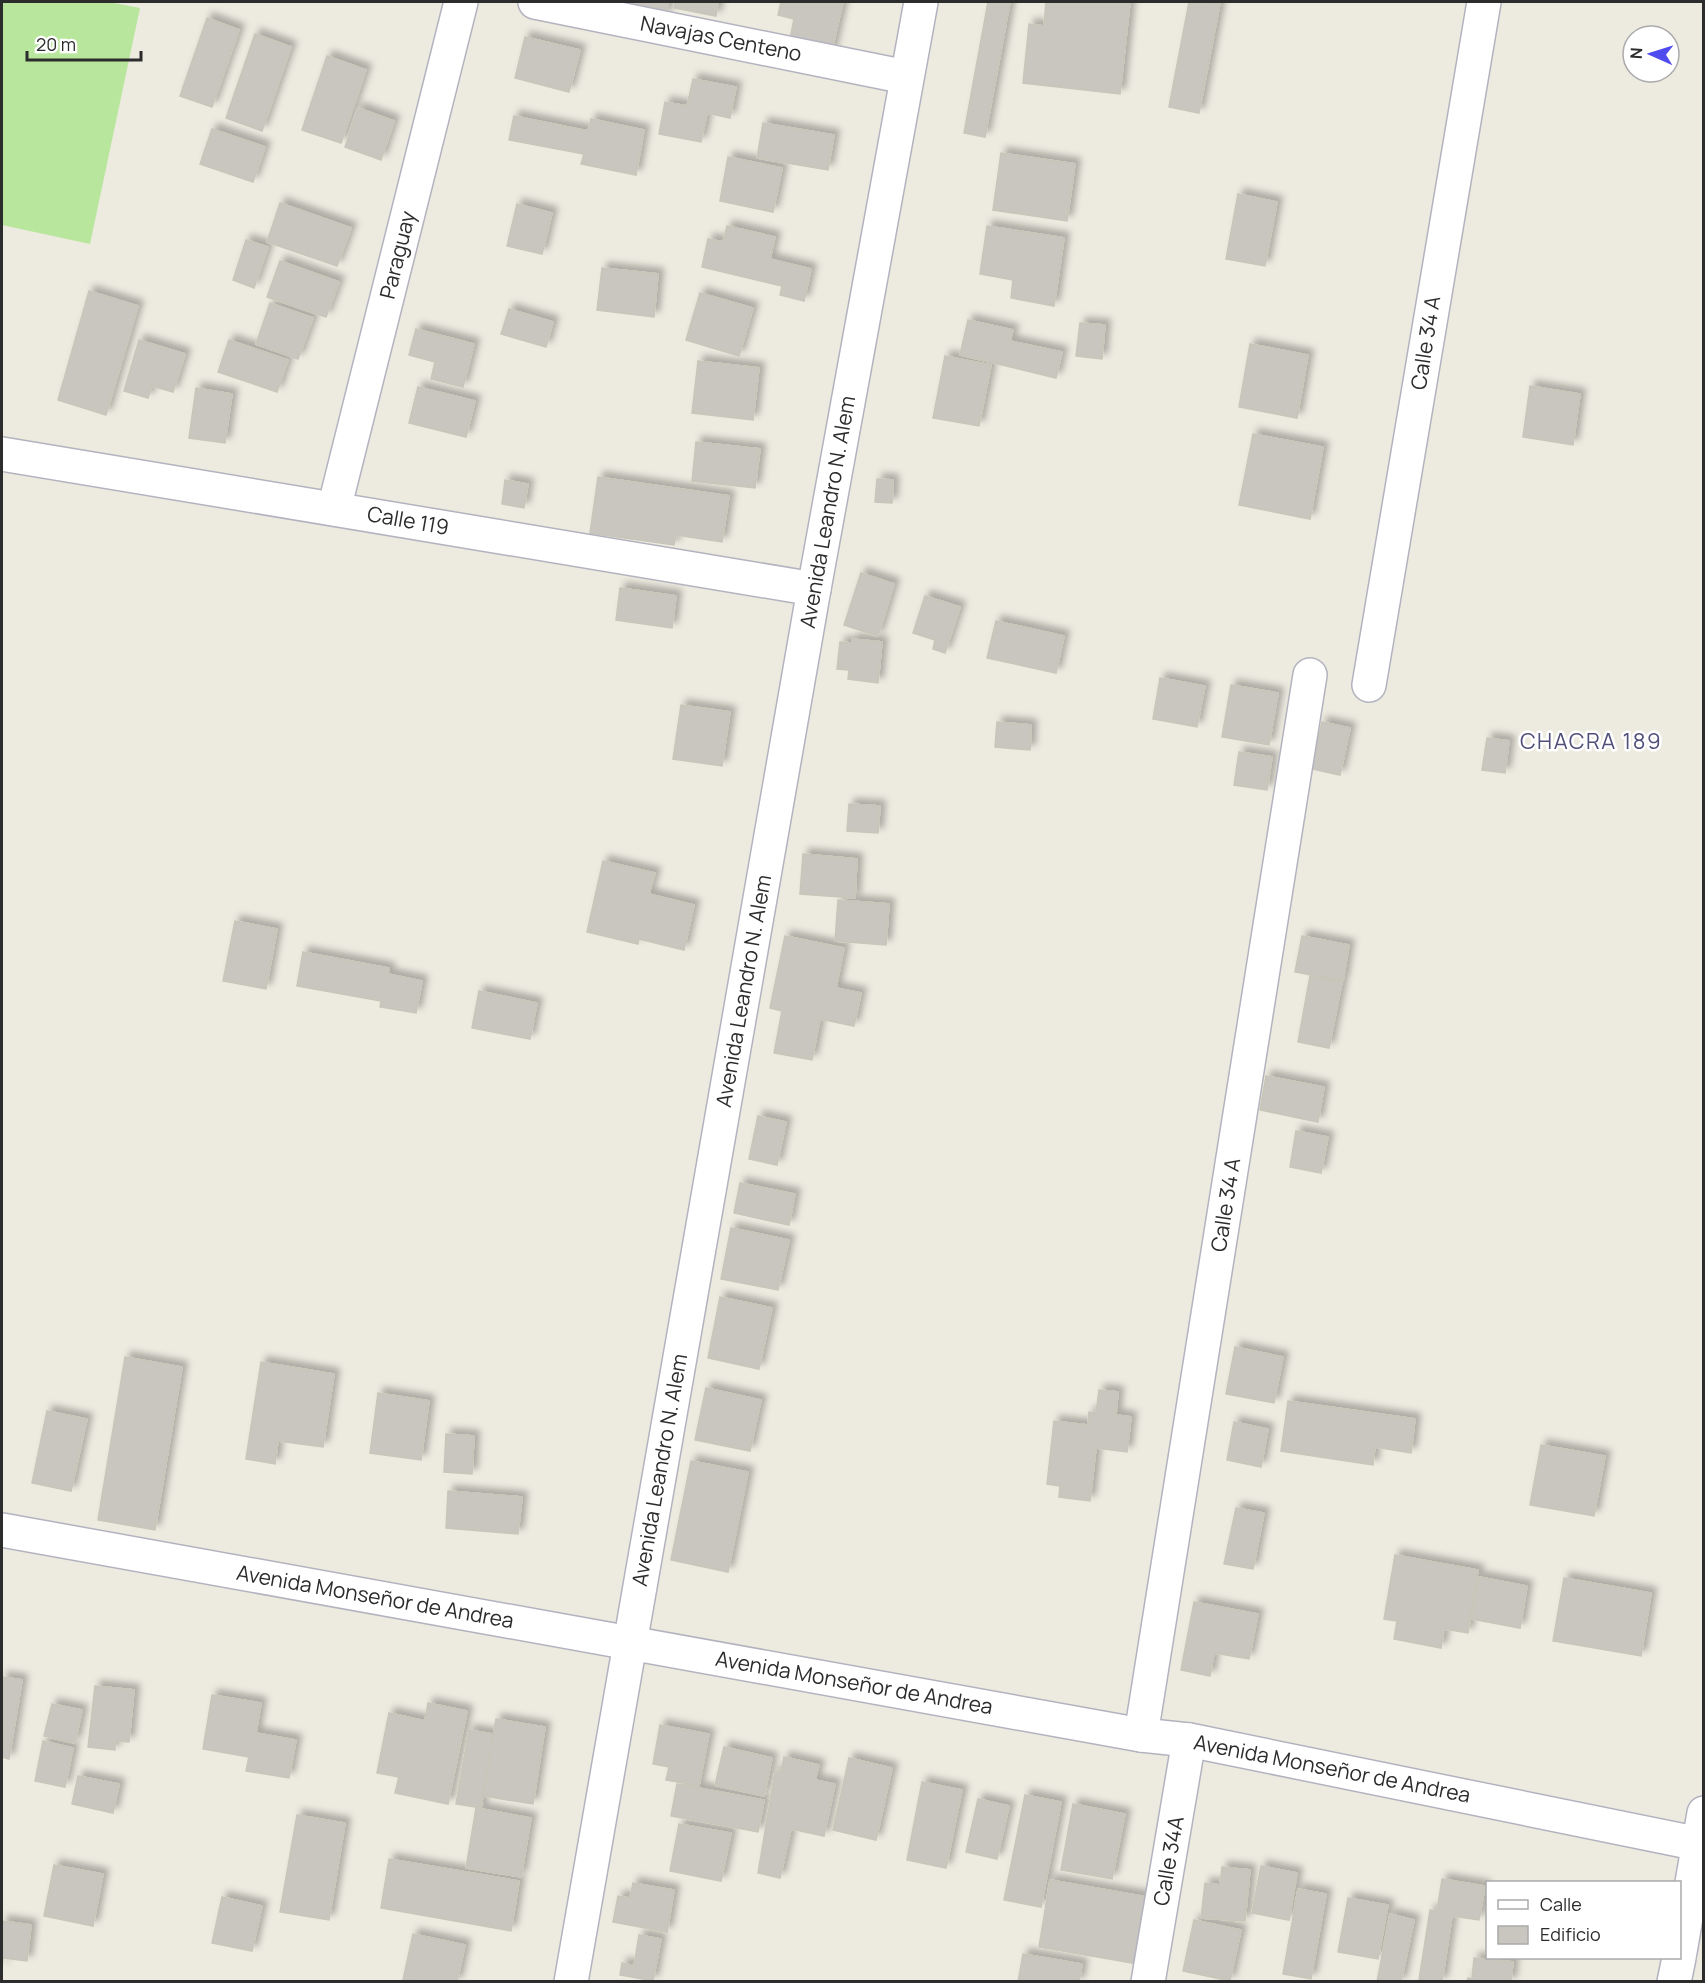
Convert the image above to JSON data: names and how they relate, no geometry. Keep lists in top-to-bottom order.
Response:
{
  "streets": {
    "street": [
      "Navajas Centeno",
      "Paraguay",
      "Calle 34 A",
      "Avenida Leandro N. Alem",
      "Calle 119",
      "Avenida Monseñor de Andrea",
      "Calle 34A"
    ]
  },
  "crossings": [
    ["Navajas Centeno", "Avenida Leandro N. Alem"],
    ["Paraguay", "Calle 119"],
    ["Calle 34 A", "Avenida Monseñor de Andrea"],
    ["Avenida Leandro N. Alem", "Calle 119"],
    ["Avenida Leandro N. Alem", "Avenida Monseñor de Andrea"],
    ["Avenida Monseñor de Andrea", "Calle 34A"]
  ],
  "districts": ["CHACRA 189"],
  "legend": ["Calle", "Edificio"],
  "scale_bar": "20 m",
  "north": "left"
}
